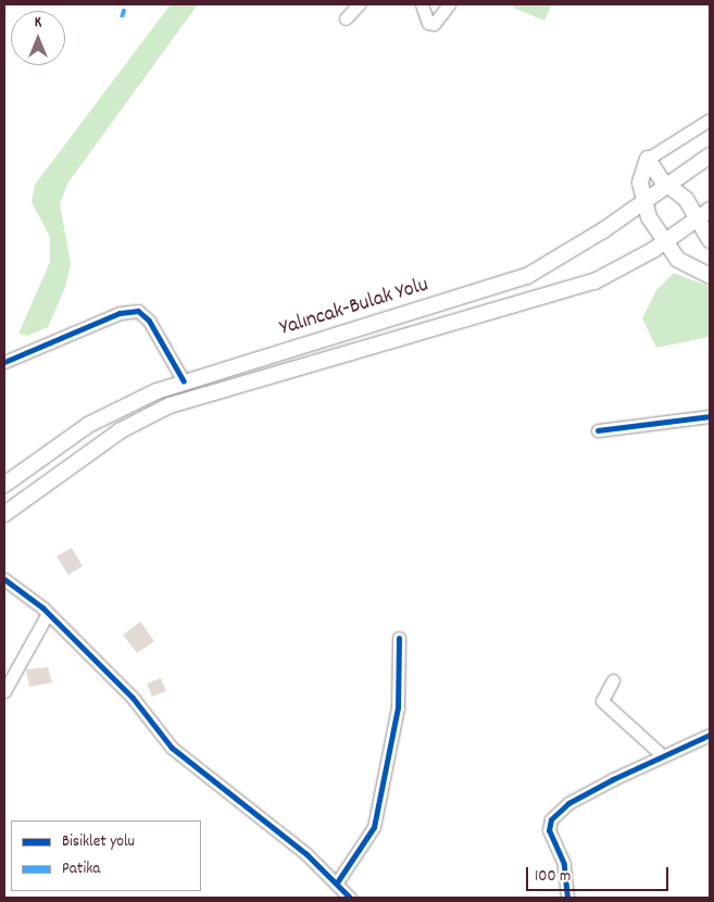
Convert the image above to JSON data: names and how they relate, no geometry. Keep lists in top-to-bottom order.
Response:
{
  "streets": {
    "main road": ["Yalıncak-Bulak Yolu"]
  },
  "legend": ["Bisiklet yolu", "Patika"],
  "scale_bar": "100 m",
  "north": "top"
}
